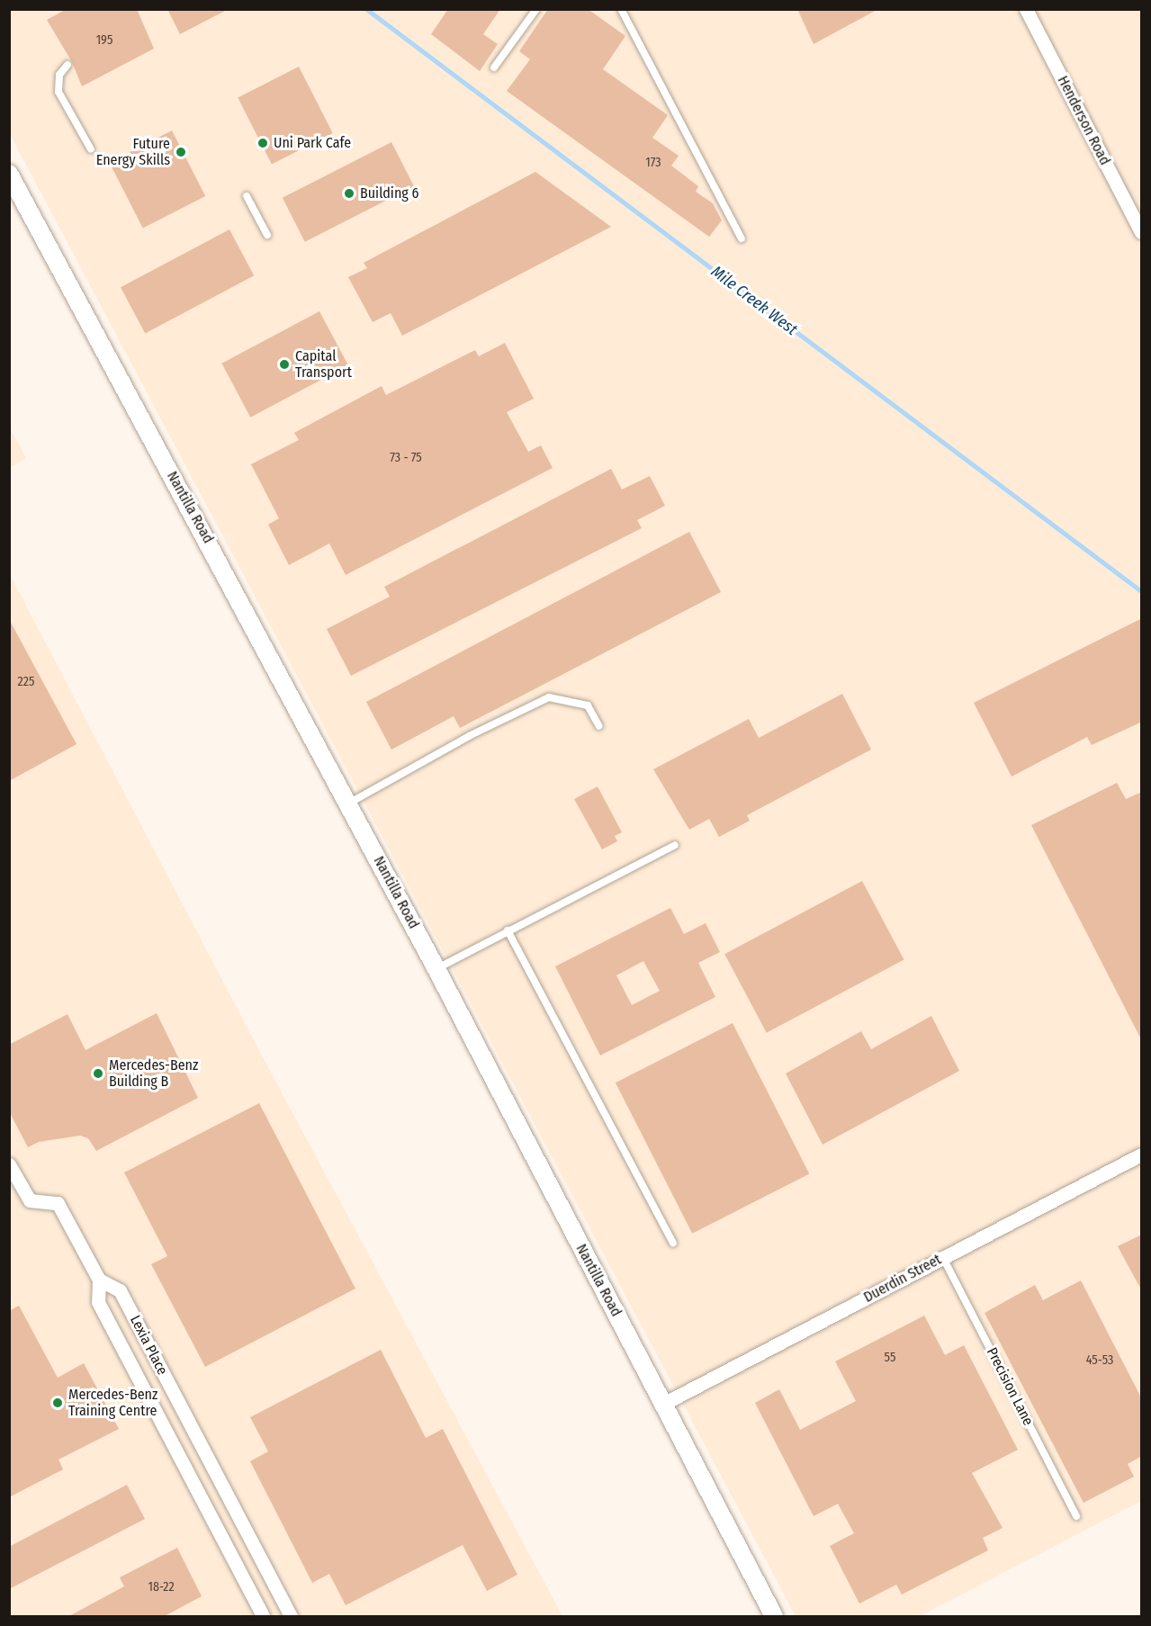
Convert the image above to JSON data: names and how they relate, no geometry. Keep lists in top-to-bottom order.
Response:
{
  "streets": {
    "street": [
      "Henderson Road",
      "Nantilla Road",
      "Duerdin Street",
      "Lexia Place"
    ],
    "lane": ["Precision Lane"]
  },
  "crossings": [
    ["Nantilla Road", "Duerdin Street"],
    ["Duerdin Street", "Precision Lane"]
  ],
  "water": ["Mile Creek West"],
  "places": [
    "Uni Park Cafe",
    "Future Energy Skills",
    "Building 6",
    "Capital Transport",
    "Mercedes-Benz Building B",
    "Mercedes-Benz Training Centre"
  ],
  "house_numbers": [
    "195",
    "173",
    "73 - 75",
    "225",
    "55",
    "45-53",
    "18-22"
  ]
}
